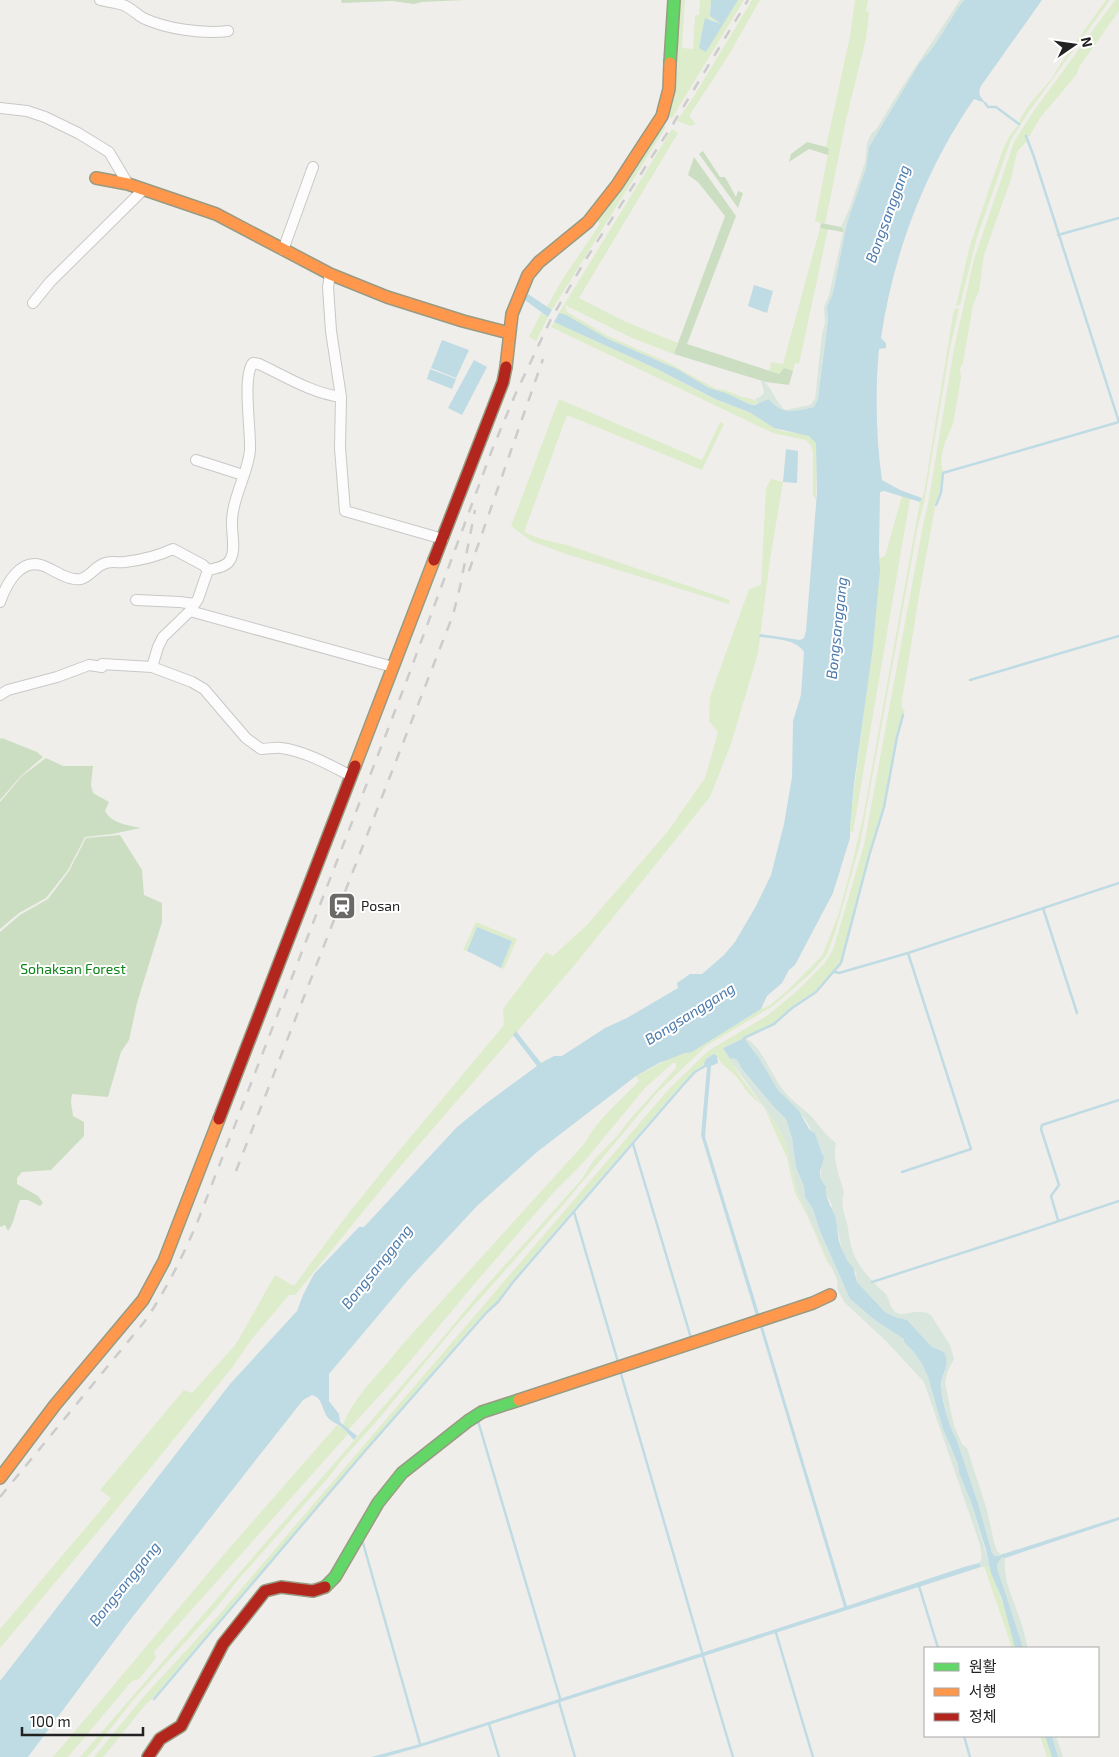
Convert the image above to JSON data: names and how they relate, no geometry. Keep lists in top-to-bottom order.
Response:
{
  "water": ["Bongsanggang"],
  "parks": ["Sohaksan Forest"],
  "places": {
    "station": ["Posan"]
  },
  "legend": ["원활", "서행", "정체"],
  "scale_bar": "100 m",
  "north": "right"
}
